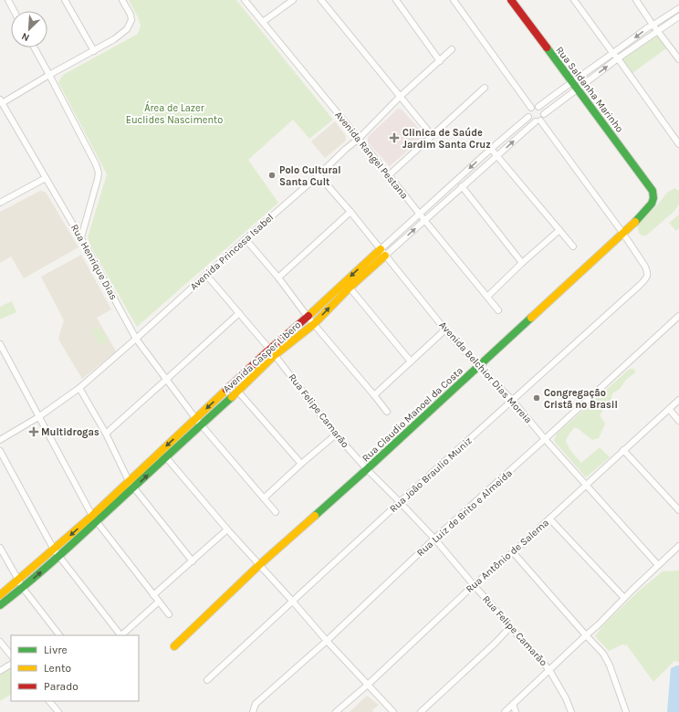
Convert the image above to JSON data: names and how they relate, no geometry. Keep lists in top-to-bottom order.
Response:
{
  "streets": {
    "street": [
      "Rua Saldanha Marinho",
      "Avenida Rangel Pestana",
      "Avenida Princesa Isabel",
      "Rua Henrique Dias",
      "Avenida Casper Libero",
      "Avenida Belchior Dias Moreia",
      "Rua Felipe Camarão",
      "Rua Claudio Manoel da Costa",
      "Rua João Braulio Muniz",
      "Rua Luiz de Brito e Almeida",
      "Rua Antônio de Salema"
    ]
  },
  "crossings": [
    ["Rua Saldanha Marinho", "Rua Claudio Manoel da Costa"],
    ["Avenida Rangel Pestana", "Avenida Princesa Isabel"],
    ["Avenida Rangel Pestana", "Avenida Casper Libero"],
    ["Avenida Princesa Isabel", "Rua Henrique Dias"],
    ["Avenida Princesa Isabel", "Avenida Belchior Dias Moreia"],
    ["Avenida Princesa Isabel", "Rua Felipe Camarão"],
    ["Rua Henrique Dias", "Avenida Casper Libero"],
    ["Avenida Casper Libero", "Avenida Belchior Dias Moreia"],
    ["Avenida Casper Libero", "Rua Felipe Camarão"],
    ["Avenida Belchior Dias Moreia", "Rua Claudio Manoel da Costa"],
    ["Avenida Belchior Dias Moreia", "Rua João Braulio Muniz"],
    ["Avenida Belchior Dias Moreia", "Rua Luiz de Brito e Almeida"],
    ["Avenida Belchior Dias Moreia", "Rua Antônio de Salema"],
    ["Rua Felipe Camarão", "Rua Claudio Manoel da Costa"],
    ["Rua Felipe Camarão", "Rua João Braulio Muniz"],
    ["Rua Felipe Camarão", "Rua Luiz de Brito e Almeida"],
    ["Rua Felipe Camarão", "Rua Antônio de Salema"],
    ["Rua Claudio Manoel da Costa", "Rua João Braulio Muniz"]
  ],
  "parks": ["Área de Lazer Euclides Nascimento"],
  "places": {
    "health": ["Clinica de Saúde Jardim Santa Cruz", "Multidrogas"],
    "other": ["Polo Cultural Santa Cult", "Congregação Cristã no Brasil"]
  },
  "legend": ["Livre", "Lento", "Parado"],
  "north": "bottom left"
}
